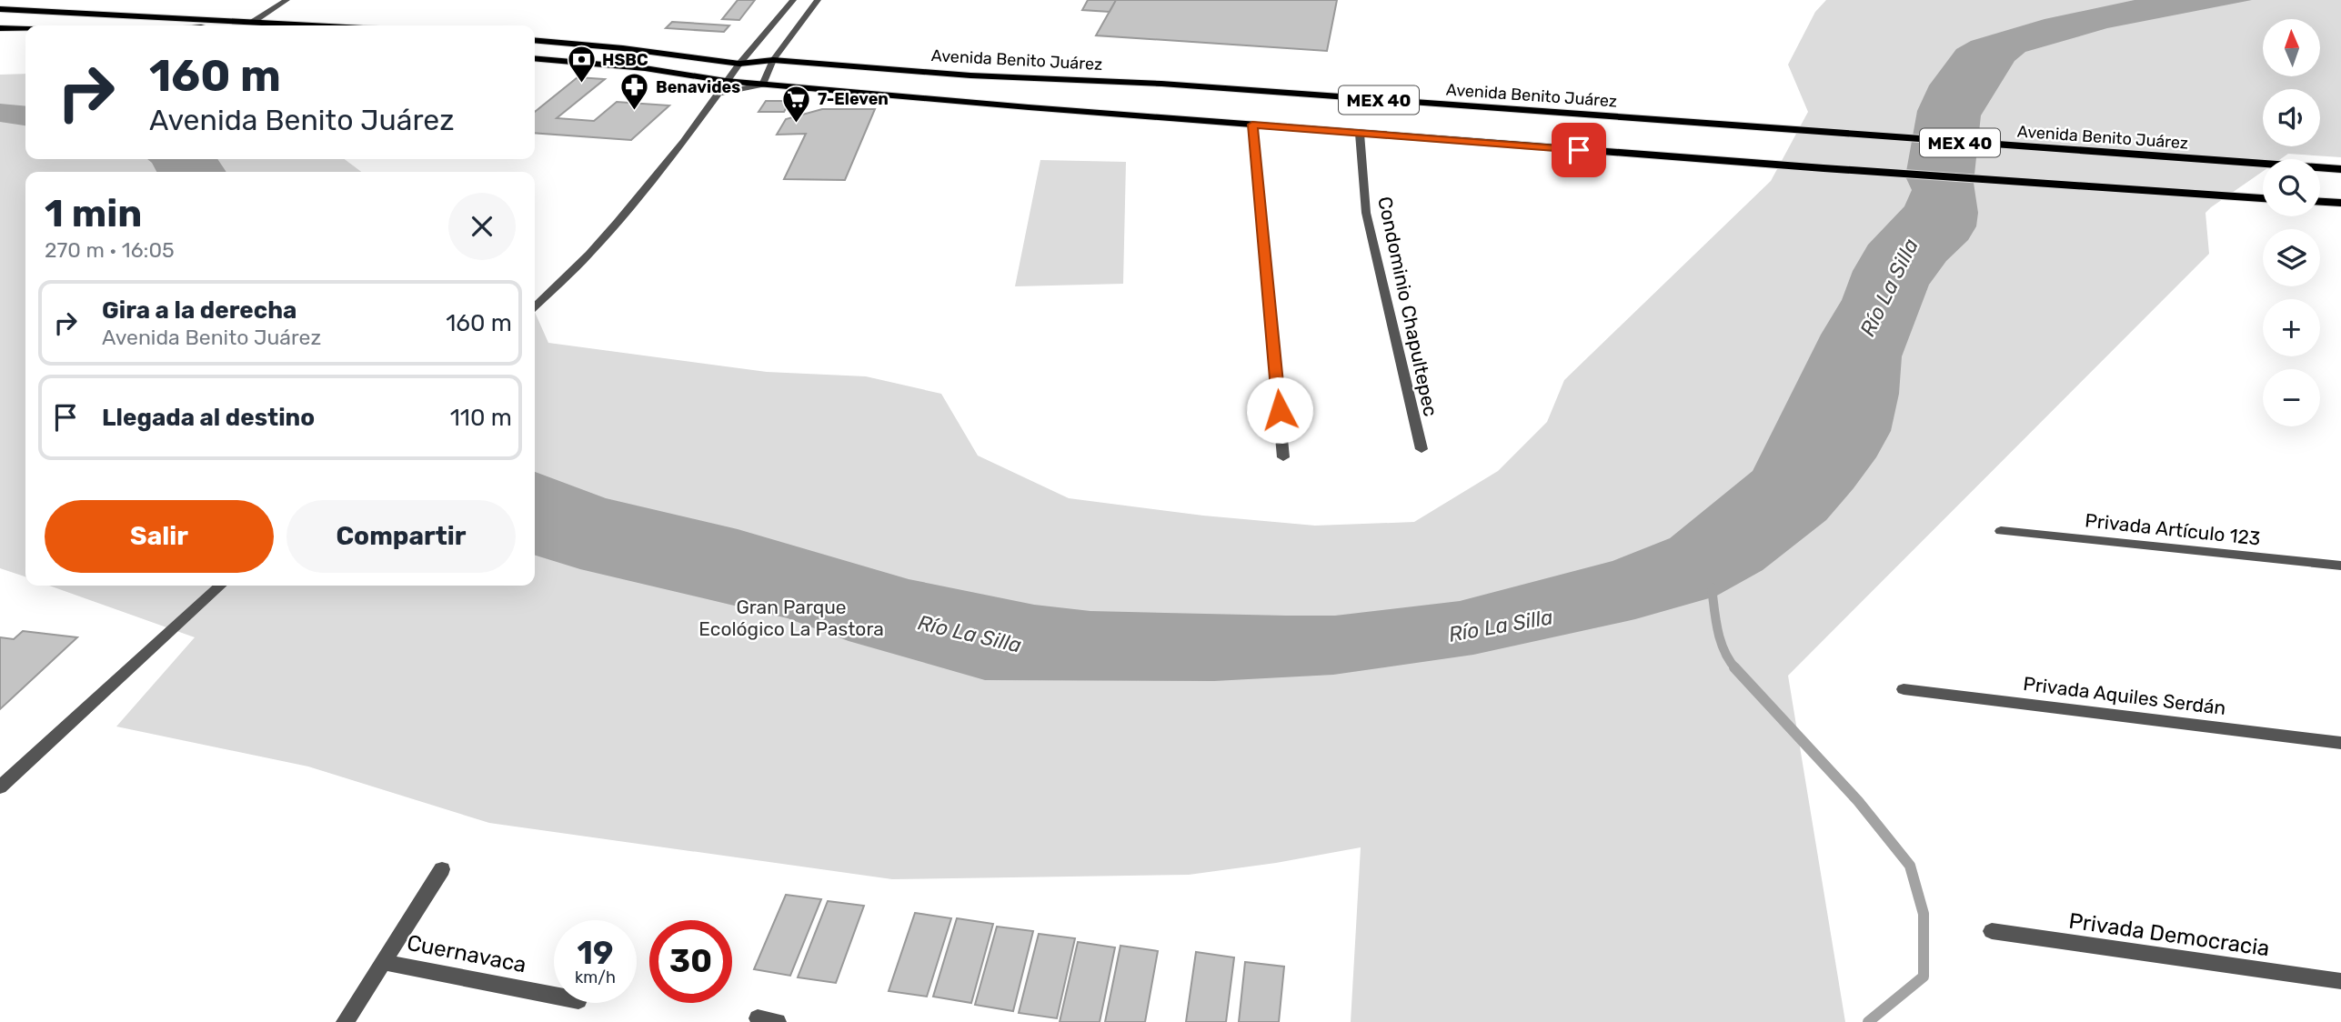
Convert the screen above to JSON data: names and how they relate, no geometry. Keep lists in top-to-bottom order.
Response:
{
  "streets": {
    "main road": ["Avenida Benito Juárez", "MEX 40"],
    "street": [
      "Condominio Chapultepec",
      "Privada Artículo 123",
      "Privada Aquiles Serdán",
      "Privada Democracia",
      "Cuernavaca"
    ]
  },
  "crossings": [
    ["MEX 40", "Condominio Chapultepec"]
  ],
  "water": ["Río La Silla"],
  "parks": ["Gran Parque Ecológico La Pastora"],
  "places": {
    "bank": ["HSBC"],
    "pharmacy": ["Benavides"],
    "supermarket": ["7-Eleven"]
  },
  "north": "top",
  "page": {
    "map_buttons": ["+", "−"],
    "turn": ["160 m", "Avenida Benito Juárez"],
    "heading": ["1 min", "270 m · 16:05"],
    "list": [
      {
        "name": "Gira a la derecha",
        "note": "Avenida Benito Juárez",
        "value": "160 m"
      },
      {
        "name": "Llegada al destino",
        "value": "110 m"
      }
    ],
    "buttons": ["Salir", "Compartir"],
    "speed": "19 km/h",
    "limit": "30"
  }
}
